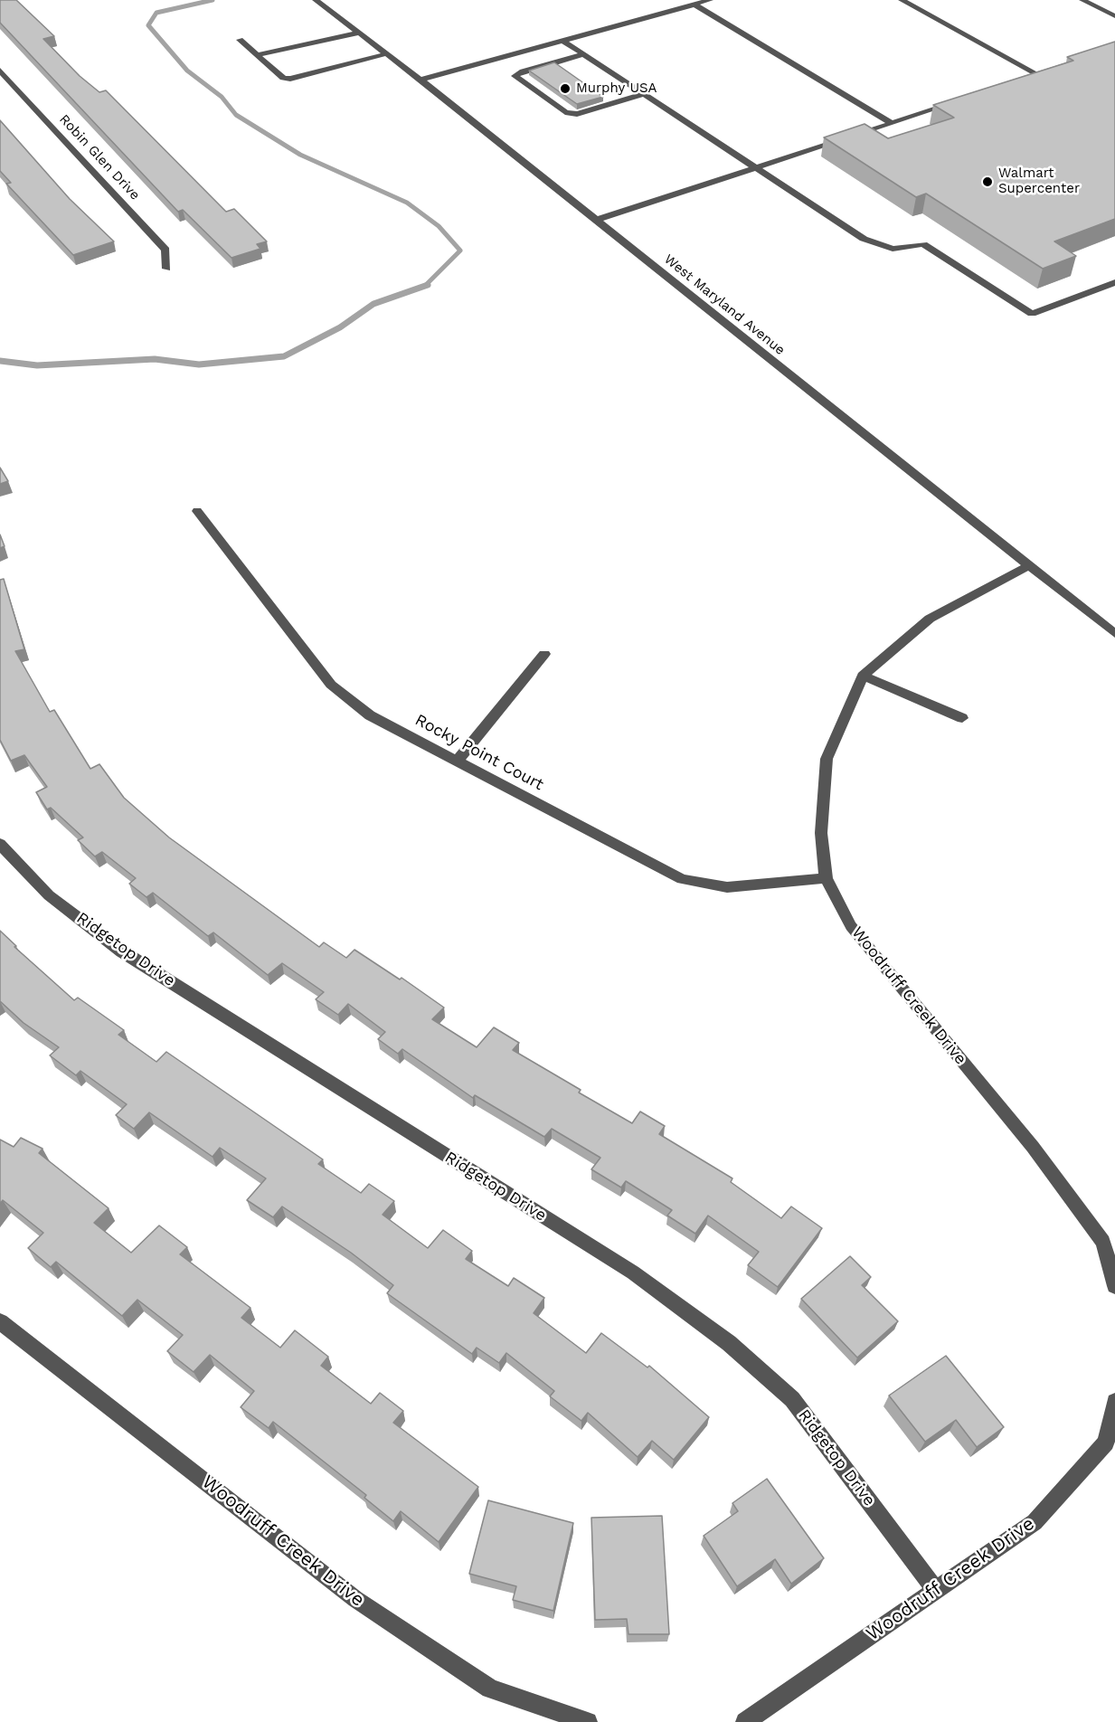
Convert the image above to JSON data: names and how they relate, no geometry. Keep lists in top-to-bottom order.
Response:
{
  "streets": {
    "street": [
      "Robin Glen Drive",
      "West Maryland Avenue",
      "Rocky Point Court",
      "Ridgetop Drive",
      "Woodruff Creek Drive"
    ]
  },
  "crossings": [
    ["West Maryland Avenue", "Woodruff Creek Drive"],
    ["Rocky Point Court", "Woodruff Creek Drive"],
    ["Ridgetop Drive", "Woodruff Creek Drive"]
  ],
  "places": ["Murphy USA", "Walmart Supercenter"]
}
